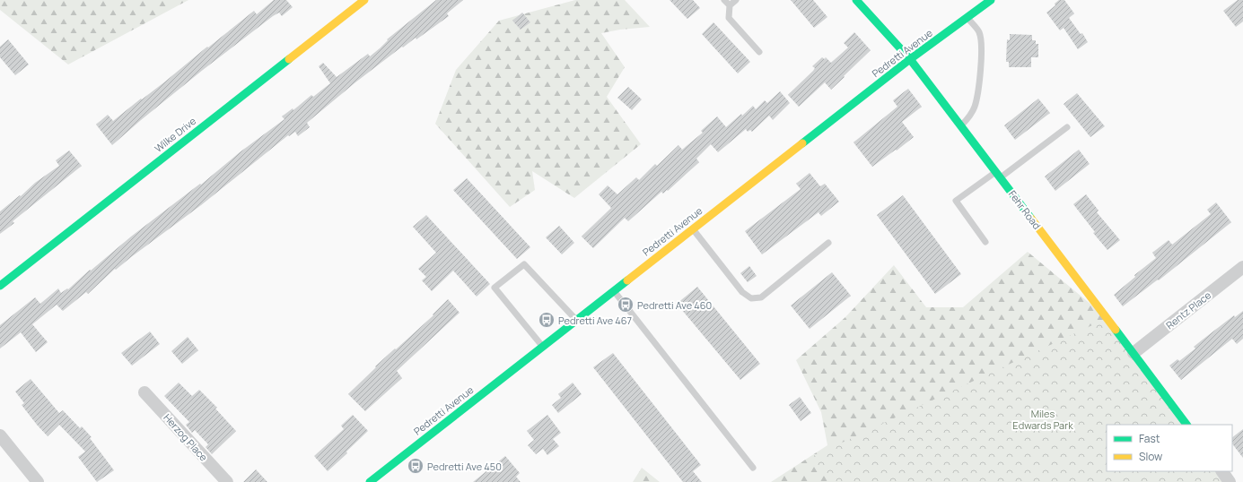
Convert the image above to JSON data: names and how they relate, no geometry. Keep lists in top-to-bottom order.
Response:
{
  "streets": {
    "street": [
      "Pedretti Avenue",
      "Wilke Drive",
      "Fehr Road",
      "Rentz Place",
      "Herzog Place"
    ]
  },
  "crossings": [
    ["Pedretti Avenue", "Fehr Road"],
    ["Fehr Road", "Rentz Place"]
  ],
  "parks": ["Miles Edwards Park"],
  "places": {
    "bus stop": ["Pedretti Ave 460", "Pedretti Ave 467", "Pedretti Ave 450"]
  },
  "legend": ["Fast", "Slow"]
}
